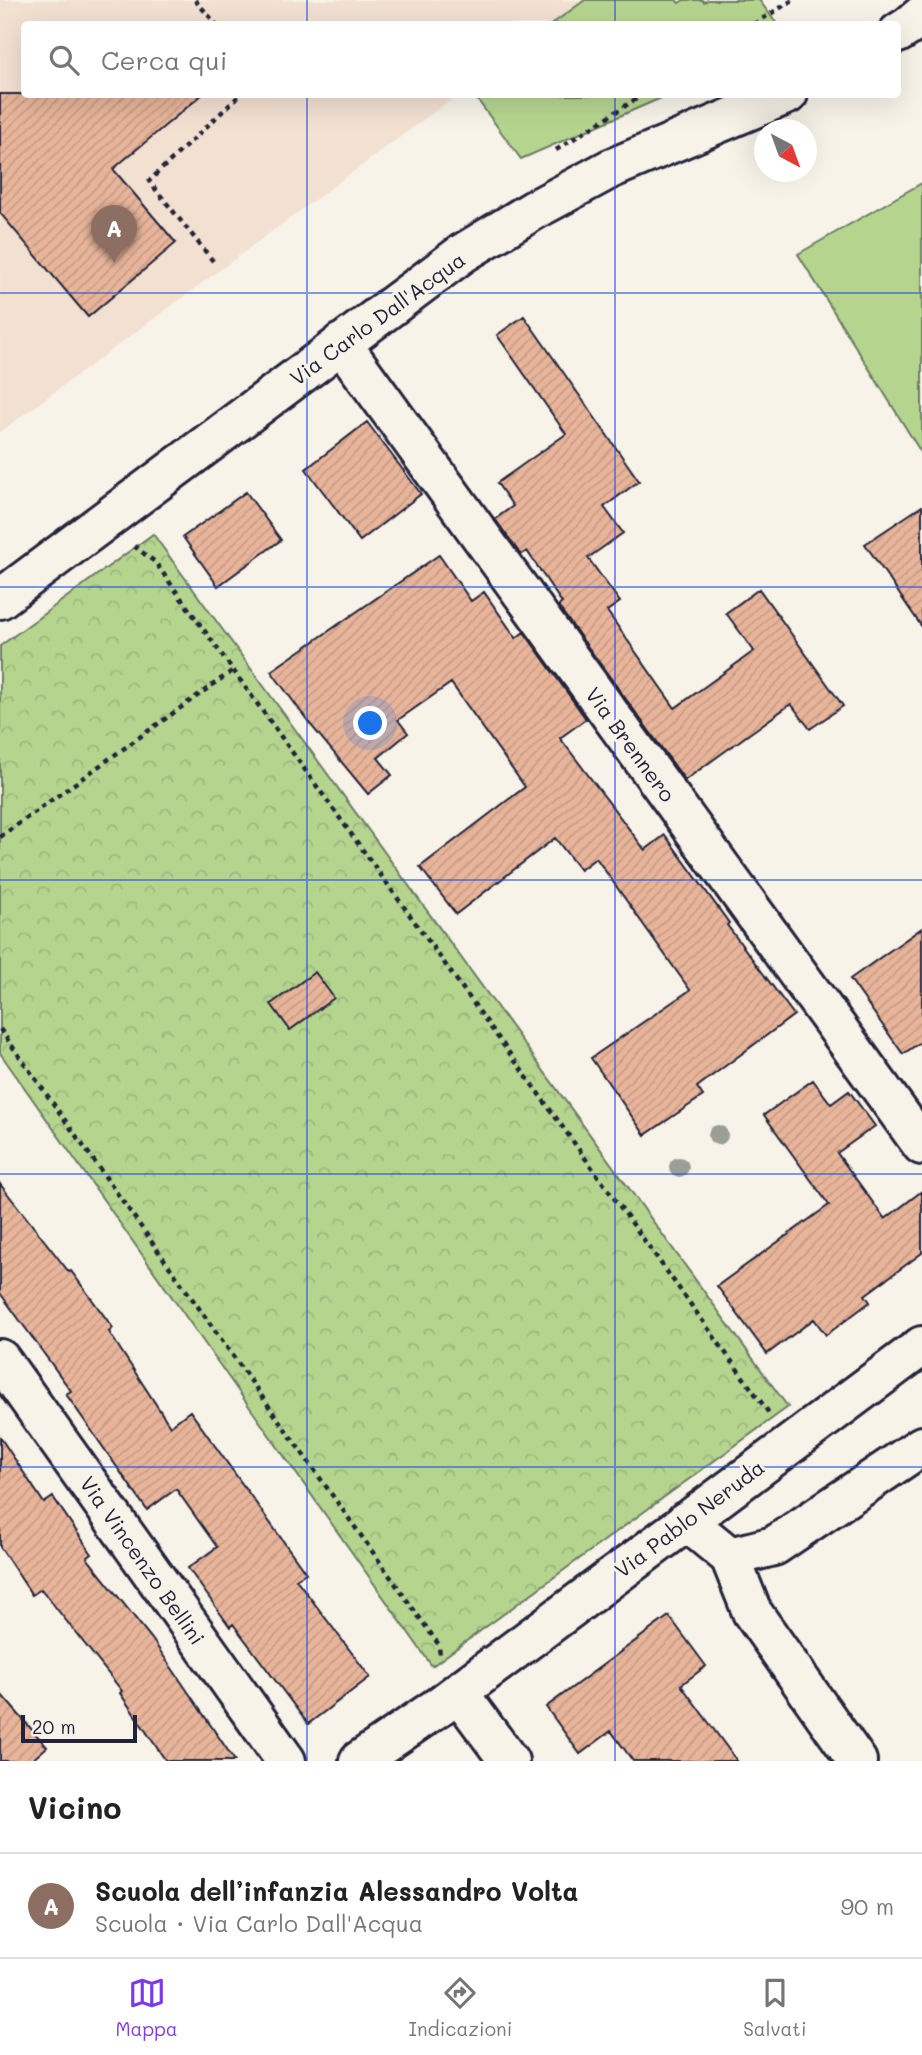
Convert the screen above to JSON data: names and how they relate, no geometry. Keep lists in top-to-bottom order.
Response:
{
  "streets": {
    "street": [
      "Via Carlo Dall'Acqua",
      "Via Brennero",
      "Via Pablo Neruda",
      "Via Vincenzo Bellini"
    ]
  },
  "crossings": [
    ["Via Carlo Dall'Acqua", "Via Brennero"]
  ],
  "scale_bar": "20 m",
  "north": "bottom right",
  "page": {
    "search": "Cerca qui",
    "pins": "A",
    "scale": "20 m",
    "heading": "Vicino",
    "list": [
      {
        "mark": "A",
        "name": "Scuola dell’infanzia Alessandro Volta",
        "note": "Scuola · Via Carlo Dall'Acqua",
        "value": "90 m"
      }
    ],
    "nav": ["Mappa", "Indicazioni", "Salvati"]
  }
}
